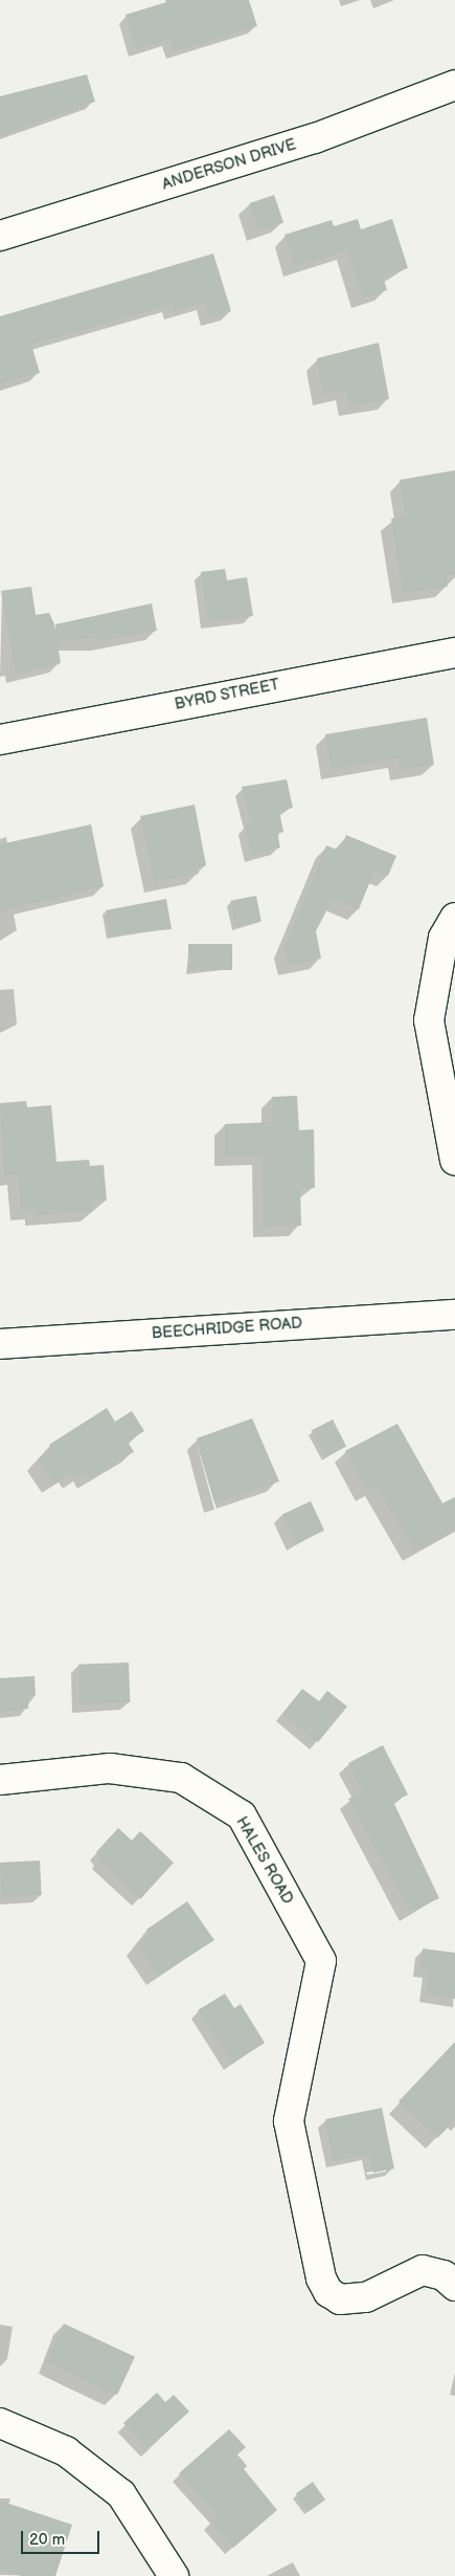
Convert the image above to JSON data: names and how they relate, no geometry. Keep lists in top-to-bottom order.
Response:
{
  "streets": {
    "street": [
      "ANDERSON DRIVE",
      "BYRD STREET",
      "BEECHRIDGE ROAD",
      "HALES ROAD"
    ]
  },
  "scale_bar": "20 m"
}
